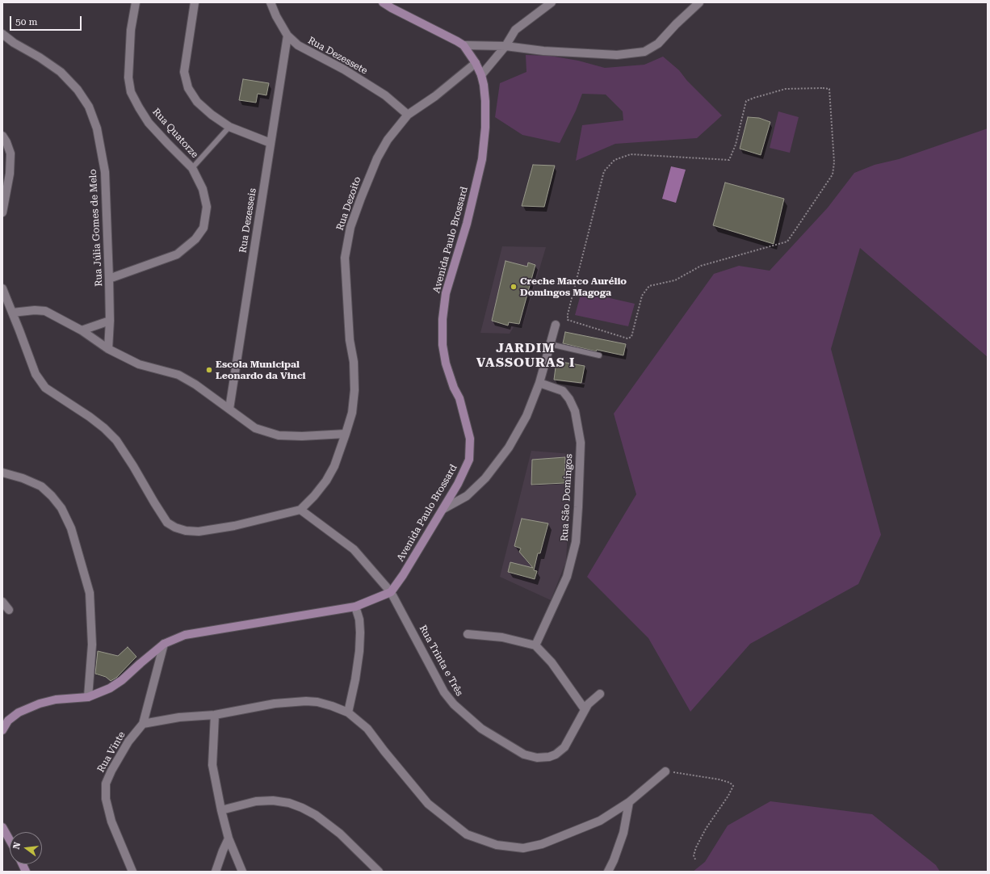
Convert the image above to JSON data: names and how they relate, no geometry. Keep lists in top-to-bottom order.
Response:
{
  "streets": {
    "main road": ["Avenida Paulo Brossard"],
    "street": [
      "Rua Dezessete",
      "Rua Quatorze",
      "Rua Dezoito",
      "Rua Dezesseis",
      "Rua Júlia Gomes de Melo",
      "Rua São Domingos",
      "Rua Trinta e Três",
      "Rua Vinte"
    ]
  },
  "crossings": [
    ["Rua Dezessete", "Rua Dezoito"],
    ["Rua Dezessete", "Rua Dezesseis"],
    ["Rua Quatorze", "Rua Júlia Gomes de Melo"],
    ["Rua Dezoito", "Avenida Paulo Brossard"],
    ["Rua Dezoito", "Rua Trinta e Três"],
    ["Avenida Paulo Brossard", "Rua Trinta e Três"]
  ],
  "districts": ["JARDIM VASSOURAS I"],
  "places": ["Creche Marco Aurélio Domingos Magoga", "Escola Municipal Leonardo da Vinci"],
  "scale_bar": "50 m",
  "north": "left"
}
